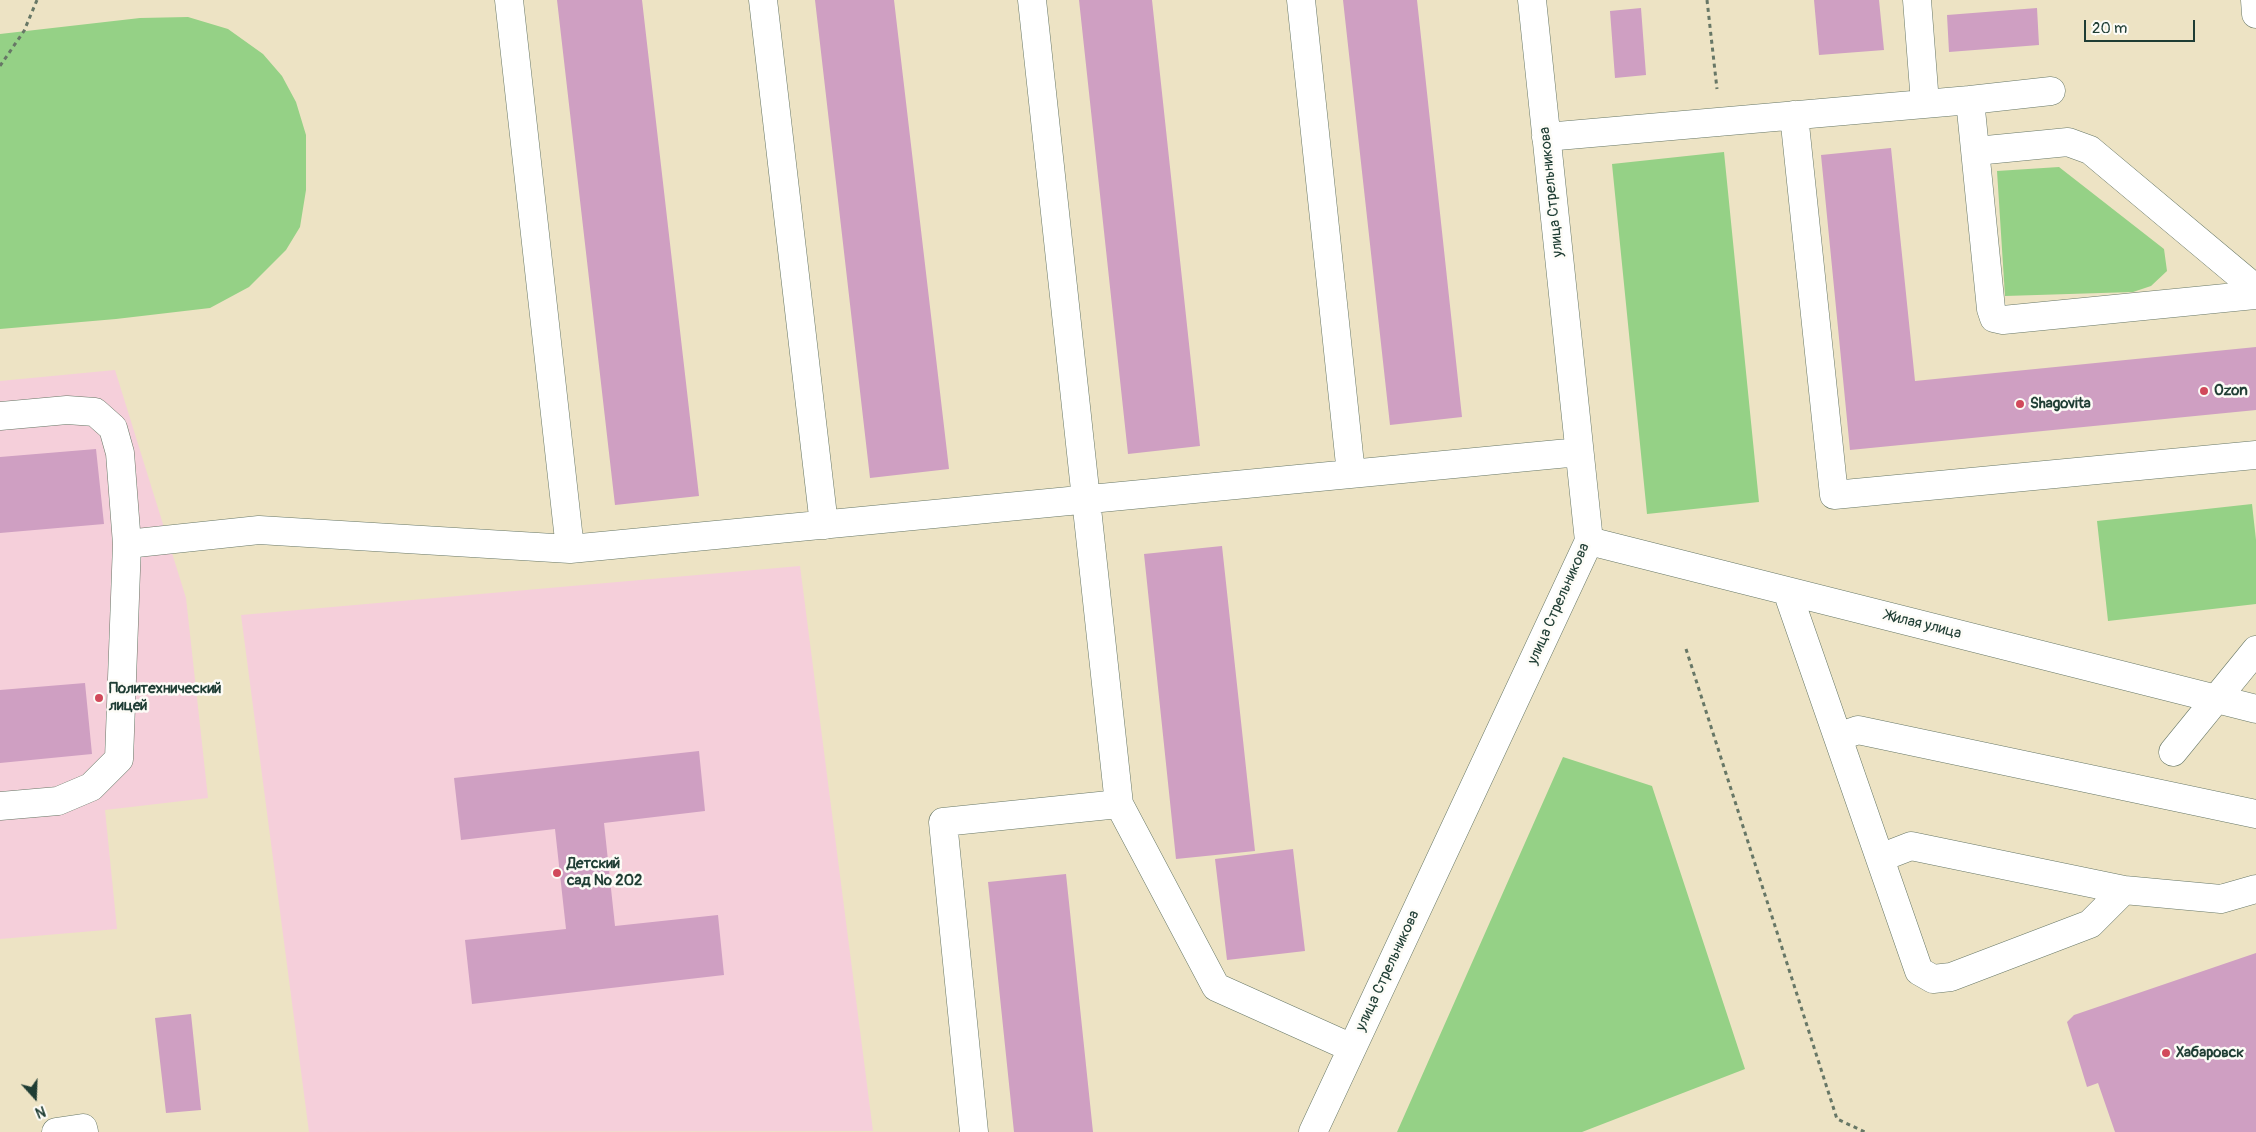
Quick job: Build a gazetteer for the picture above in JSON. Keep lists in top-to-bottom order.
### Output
{
  "streets": {
    "street": ["улица Стрельникова", "Жилая улица"]
  },
  "crossings": [
    ["улица Стрельникова", "Жилая улица"]
  ],
  "places": [
    "Ozon",
    "Shagovita",
    "Политехнический лицей",
    "Детский сад № 202",
    "Хабаровск"
  ],
  "scale_bar": "20 m",
  "north": "bottom"
}
